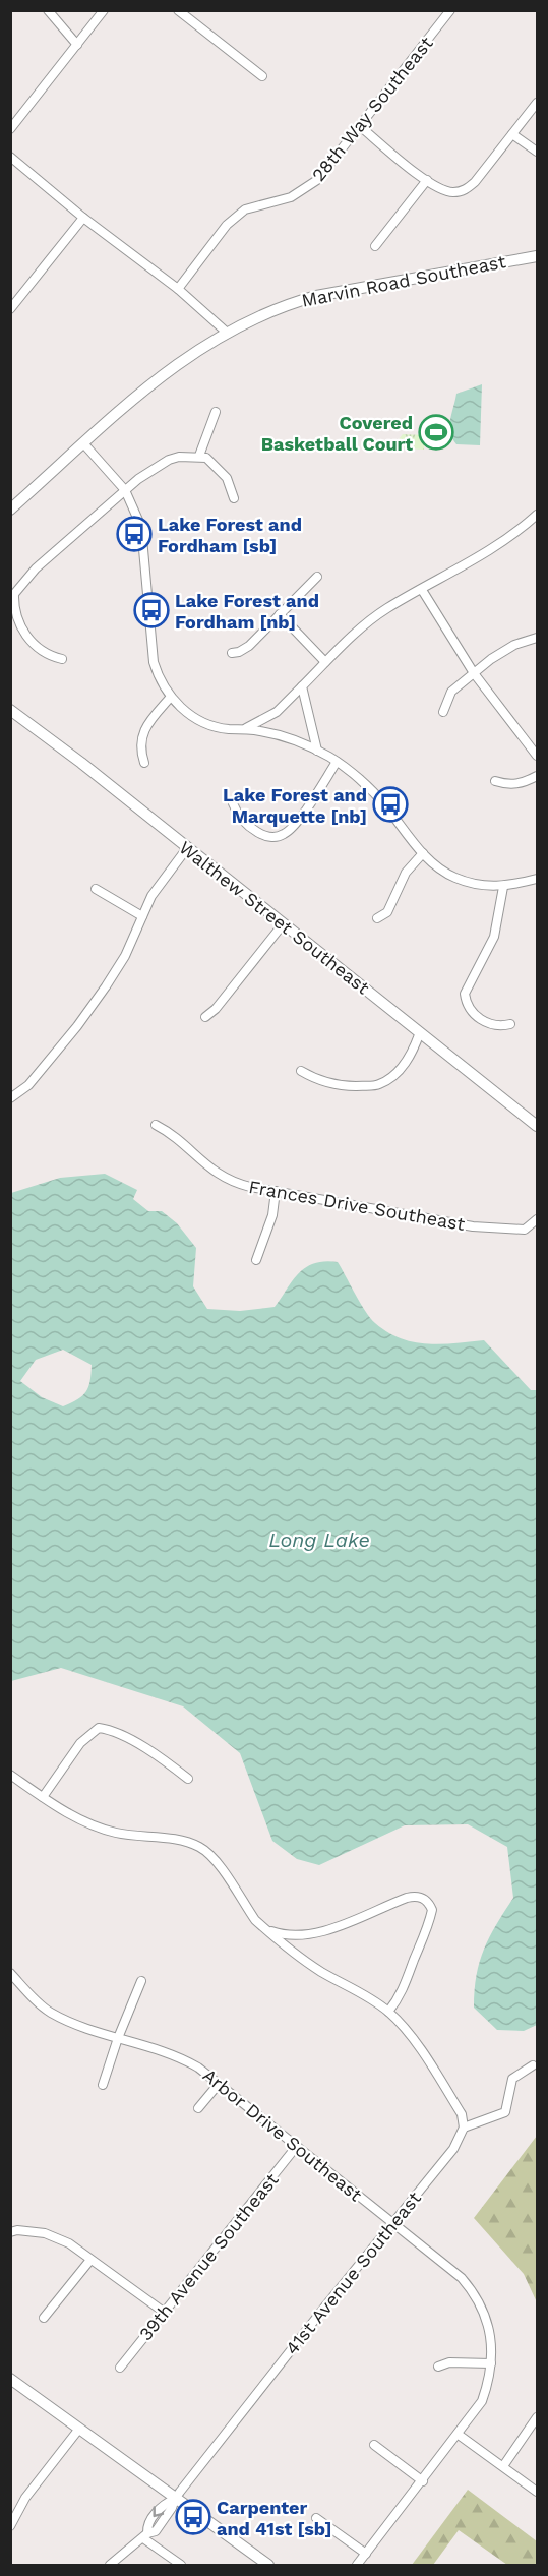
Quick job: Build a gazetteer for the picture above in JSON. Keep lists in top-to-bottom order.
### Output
{
  "streets": {
    "street": [
      "28th Way Southeast",
      "Marvin Road Southeast",
      "Walthew Street Southeast",
      "Frances Drive Southeast",
      "Arbor Drive Southeast",
      "39th Avenue Southeast",
      "41st Avenue Southeast"
    ]
  },
  "crossings": [
    ["Arbor Drive Southeast", "39th Avenue Southeast"],
    ["Arbor Drive Southeast", "41st Avenue Southeast"]
  ],
  "water": ["Long Lake"],
  "places": {
    "sports": ["Covered Basketball Court"],
    "bus stop": [
      "Lake Forest and Fordham [sb]",
      "Lake Forest and Fordham [nb]",
      "Lake Forest and Marquette [nb]",
      "Carpenter and 41st [sb]"
    ]
  }
}
